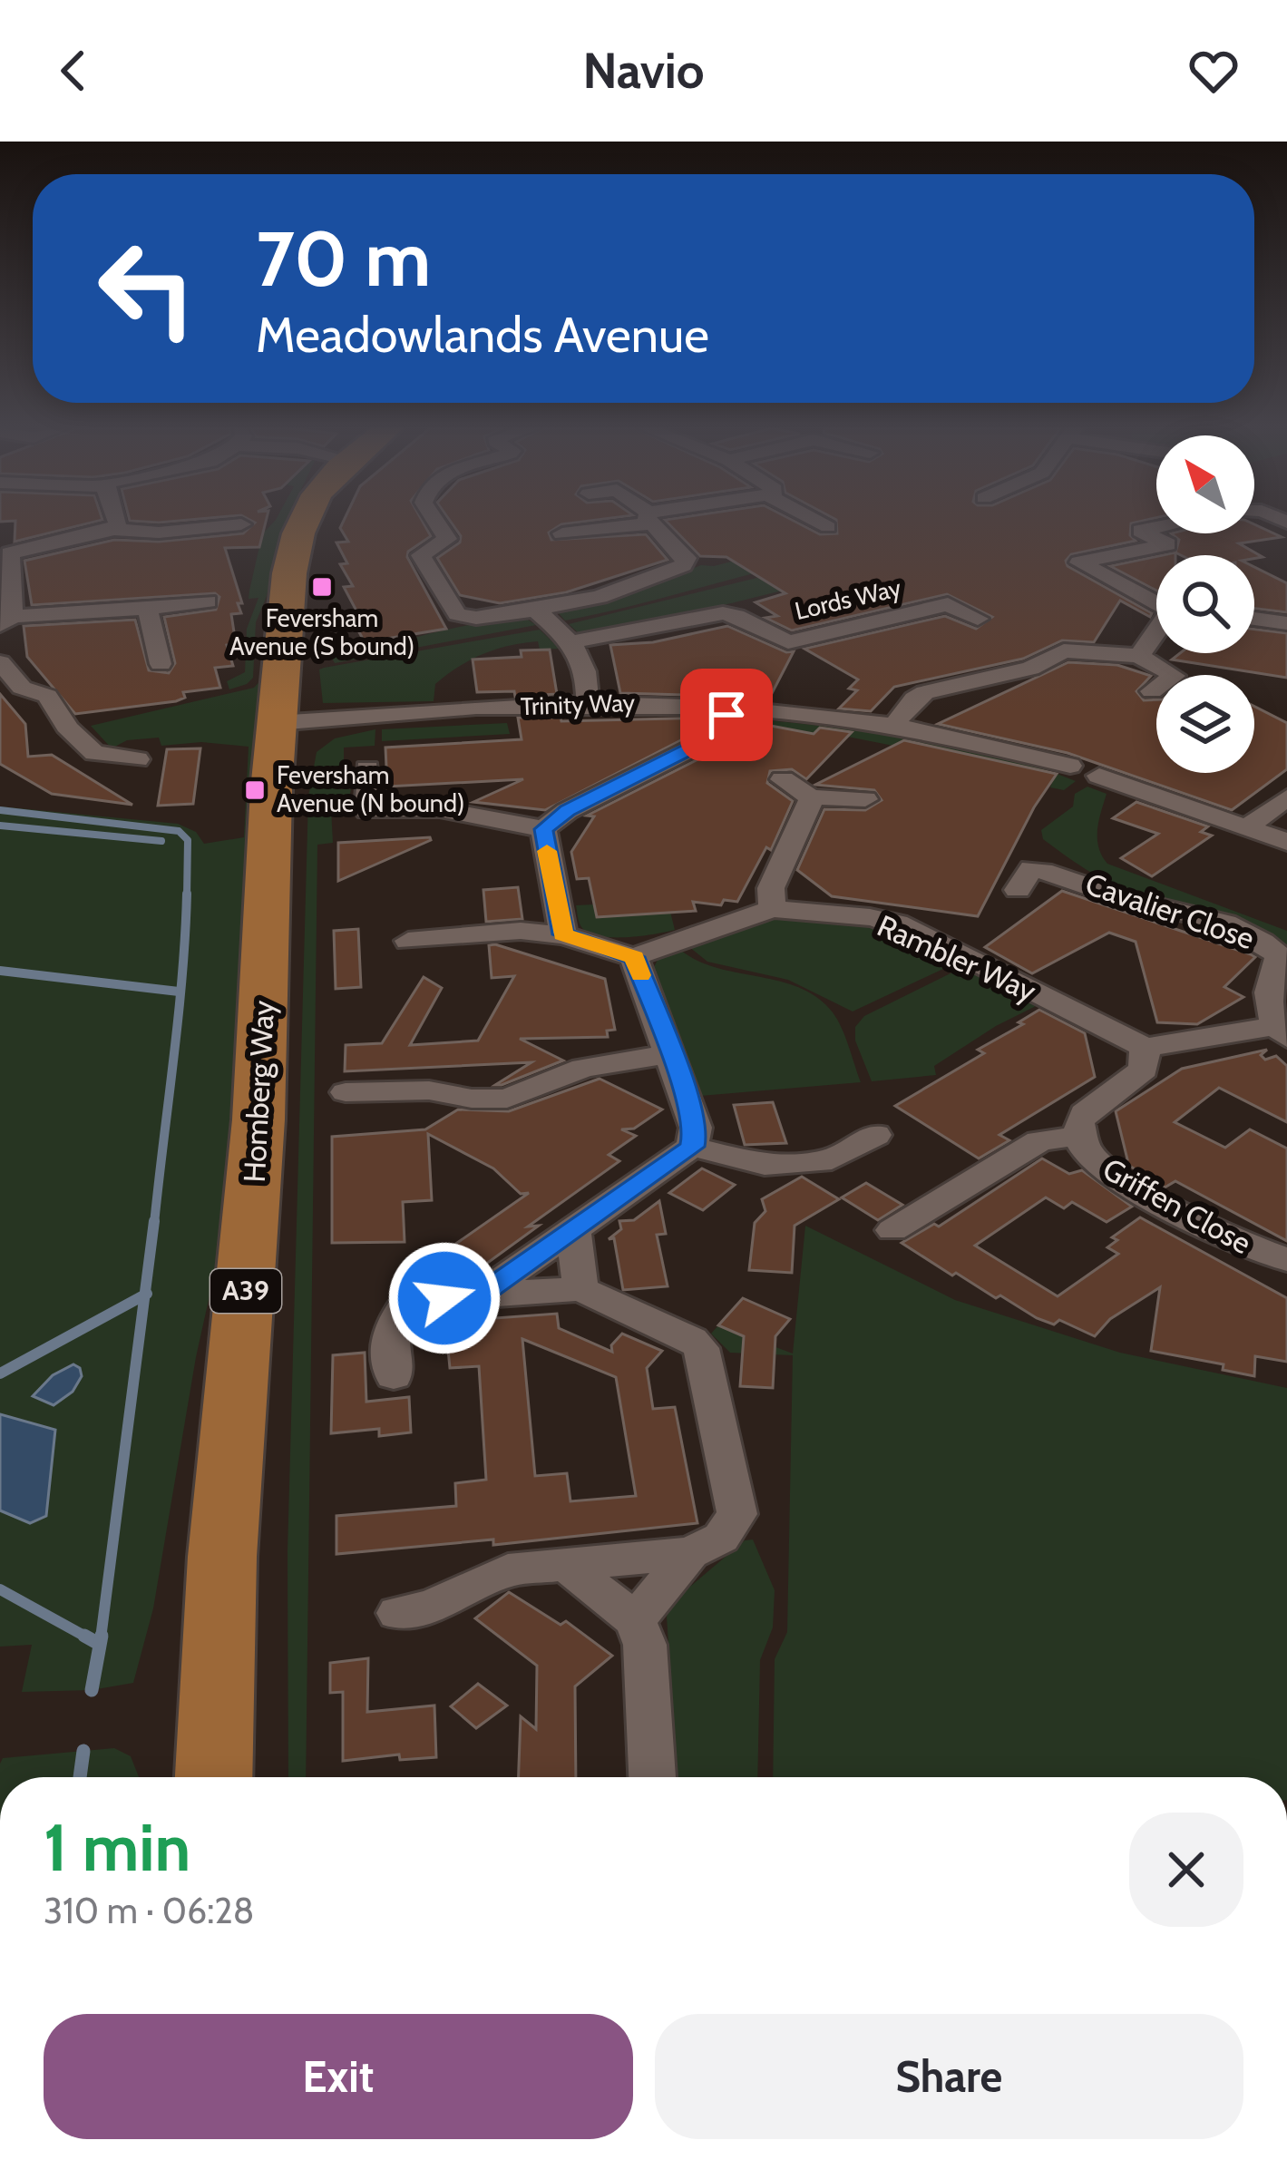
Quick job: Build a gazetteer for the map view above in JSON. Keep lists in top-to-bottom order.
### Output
{
  "streets": {
    "main road": ["Homberg Way", "A39"],
    "street": [
      "Lords Way",
      "Trinity Way",
      "Cavalier Close",
      "Rambler Way",
      "Griffen Close"
    ]
  },
  "crossings": [
    ["Trinity Way", "Homberg Way"],
    ["Rambler Way", "Griffen Close"]
  ],
  "places": {
    "transit": ["Feversham Avenue (S bound)", "Feversham Avenue (N bound)"]
  },
  "north": "top left",
  "page": {
    "header": "Navio",
    "turn": ["70 m", "Meadowlands Avenue"],
    "heading": ["1 min", "310 m · 06:28"],
    "buttons": ["Exit", "Share"]
  }
}
